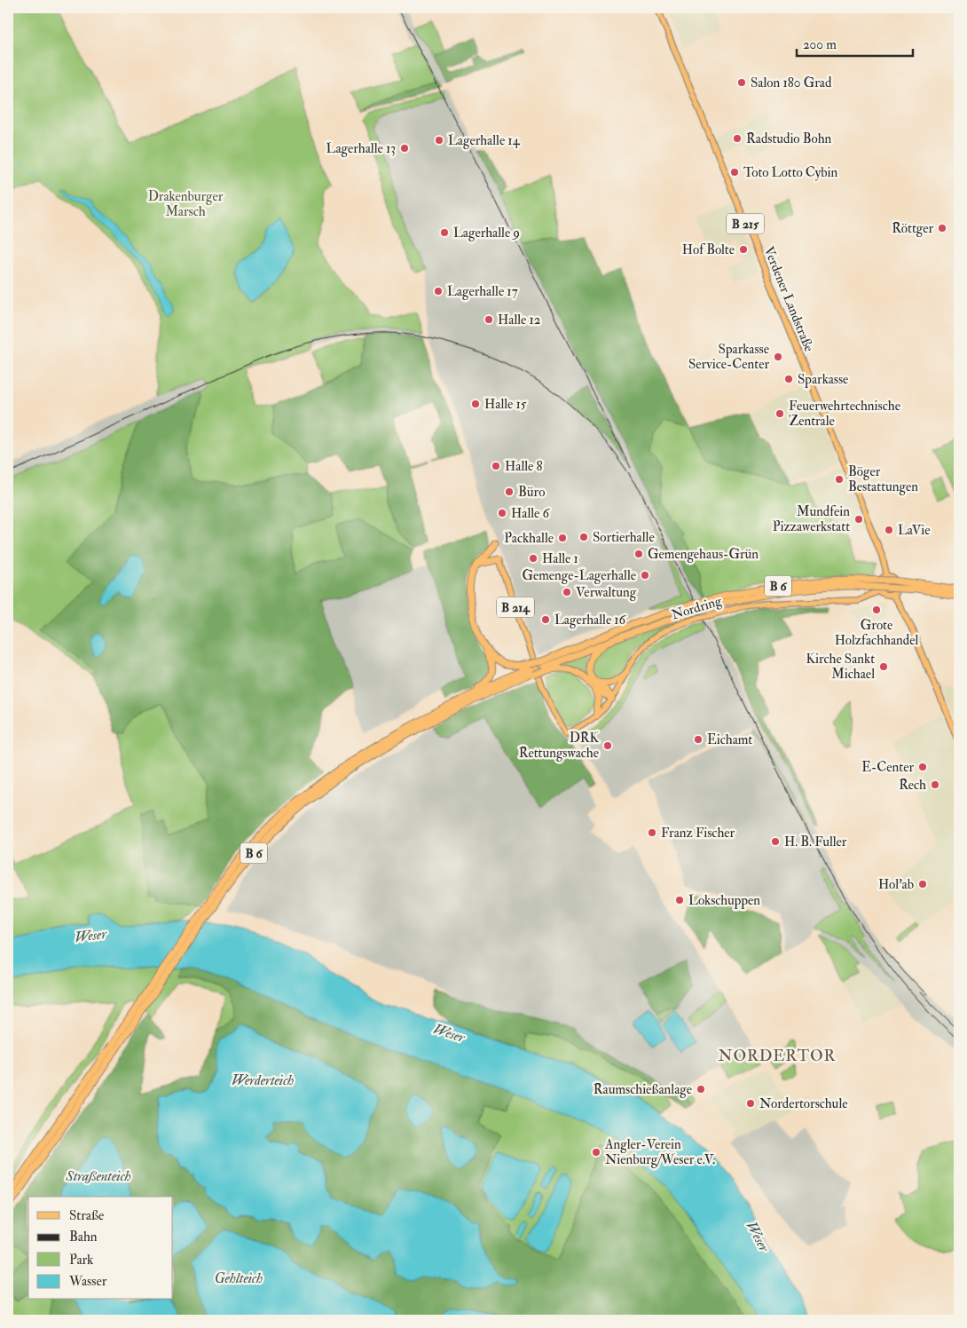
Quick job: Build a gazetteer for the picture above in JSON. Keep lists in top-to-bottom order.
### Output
{
  "streets": {
    "highway": ["B 6", "B 214"],
    "main road": ["B 215", "Verdener Landstraße", "Nordring"]
  },
  "crossings": [
    ["Verdener Landstraße", "Nordring"],
    ["B 6", "Nordring"],
    ["B 214", "Nordring"]
  ],
  "districts": ["NORDERTOR"],
  "water": [
    "Weser",
    "Werderteich",
    "Straßenteich",
    "Gehlteich"
  ],
  "parks": ["Drakenburger Marsch"],
  "places": [
    "Salon 180 Grad",
    "Radstudio Bohn",
    "Lagerhalle 14",
    "Lagerhalle 13",
    "Toto Lotto Cybin",
    "Röttger",
    "Lagerhalle 9",
    "Hof Bolte",
    "Lagerhalle 17",
    "Halle 12",
    "Sparkasse Service-Center",
    "Sparkasse",
    "Halle 15",
    "Feuerwehrtechnische Zentrale",
    "Halle 8",
    "Böger Bestattungen",
    "Büro",
    "Halle 6",
    "Mundfein Pizzawerkstatt",
    "LaVie",
    "Sortierhalle",
    "Packhalle",
    "Gemengehaus-Grün",
    "Halle 1",
    "Gemenge-Lagerhalle",
    "Verwaltung",
    "Grote Holzfachhandel",
    "Lagerhalle 16",
    "Kirche Sankt Michael",
    "Eichamt",
    "DRK Rettungswache",
    "E-Center",
    "Rech",
    "Franz Fischer",
    "H. B. Fuller",
    "Hol'ab",
    "Lokschuppen",
    "Raumschießanlage",
    "Nordertorschule",
    "Angler-Verein Nienburg/Weser e.V."
  ],
  "legend": [
    "Straße",
    "Bahn",
    "Park",
    "Wasser"
  ],
  "scale_bar": "200 m"
}
